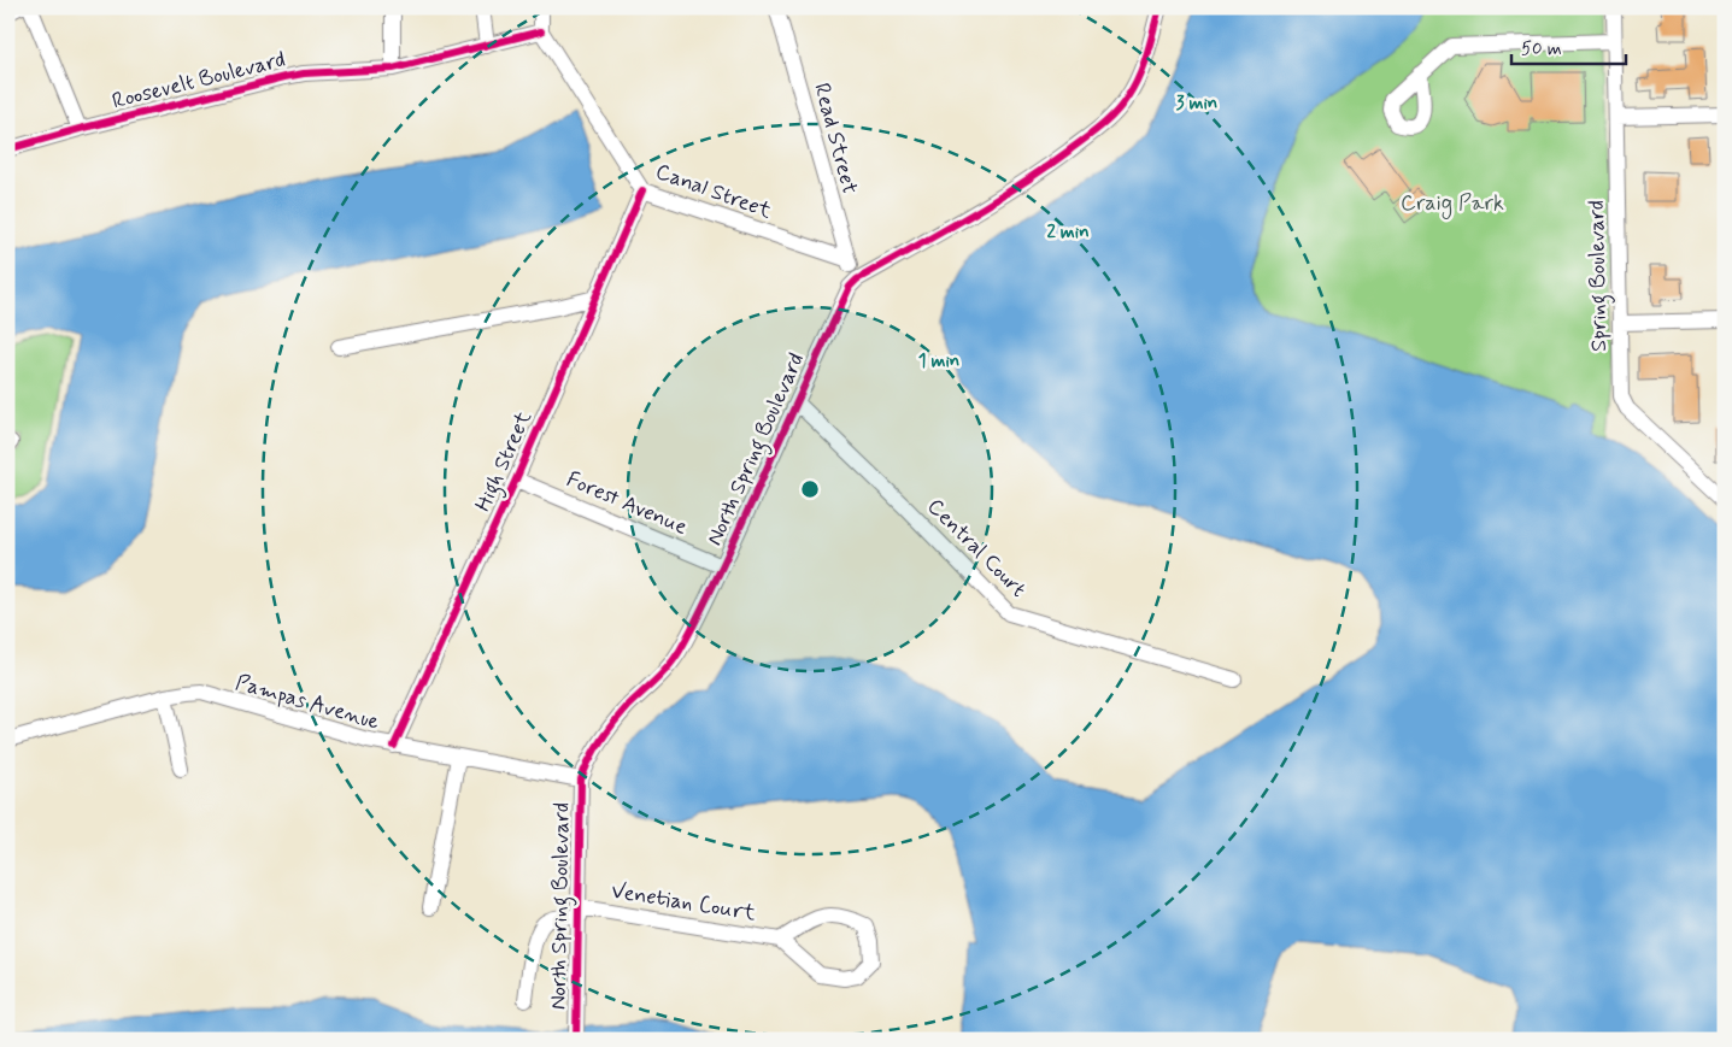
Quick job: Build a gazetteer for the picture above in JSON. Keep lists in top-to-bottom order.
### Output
{
  "streets": {
    "street": [
      "Roosevelt Boulevard",
      "Read Street",
      "Canal Street",
      "Spring Boulevard",
      "North Spring Boulevard",
      "High Street",
      "Forest Avenue",
      "Central Court",
      "Pampas Avenue",
      "Venetian Court"
    ]
  },
  "crossings": [
    ["Roosevelt Boulevard", "Canal Street"],
    ["Read Street", "Canal Street"],
    ["Read Street", "North Spring Boulevard"],
    ["Canal Street", "High Street"],
    ["North Spring Boulevard", "Forest Avenue"],
    ["North Spring Boulevard", "Central Court"],
    ["North Spring Boulevard", "Pampas Avenue"],
    ["North Spring Boulevard", "Venetian Court"],
    ["High Street", "Forest Avenue"],
    ["High Street", "Pampas Avenue"]
  ],
  "parks": ["Craig Park"],
  "scale_bar": "50 m",
  "rings": ["3 min", "2 min", "1 min"]
}
